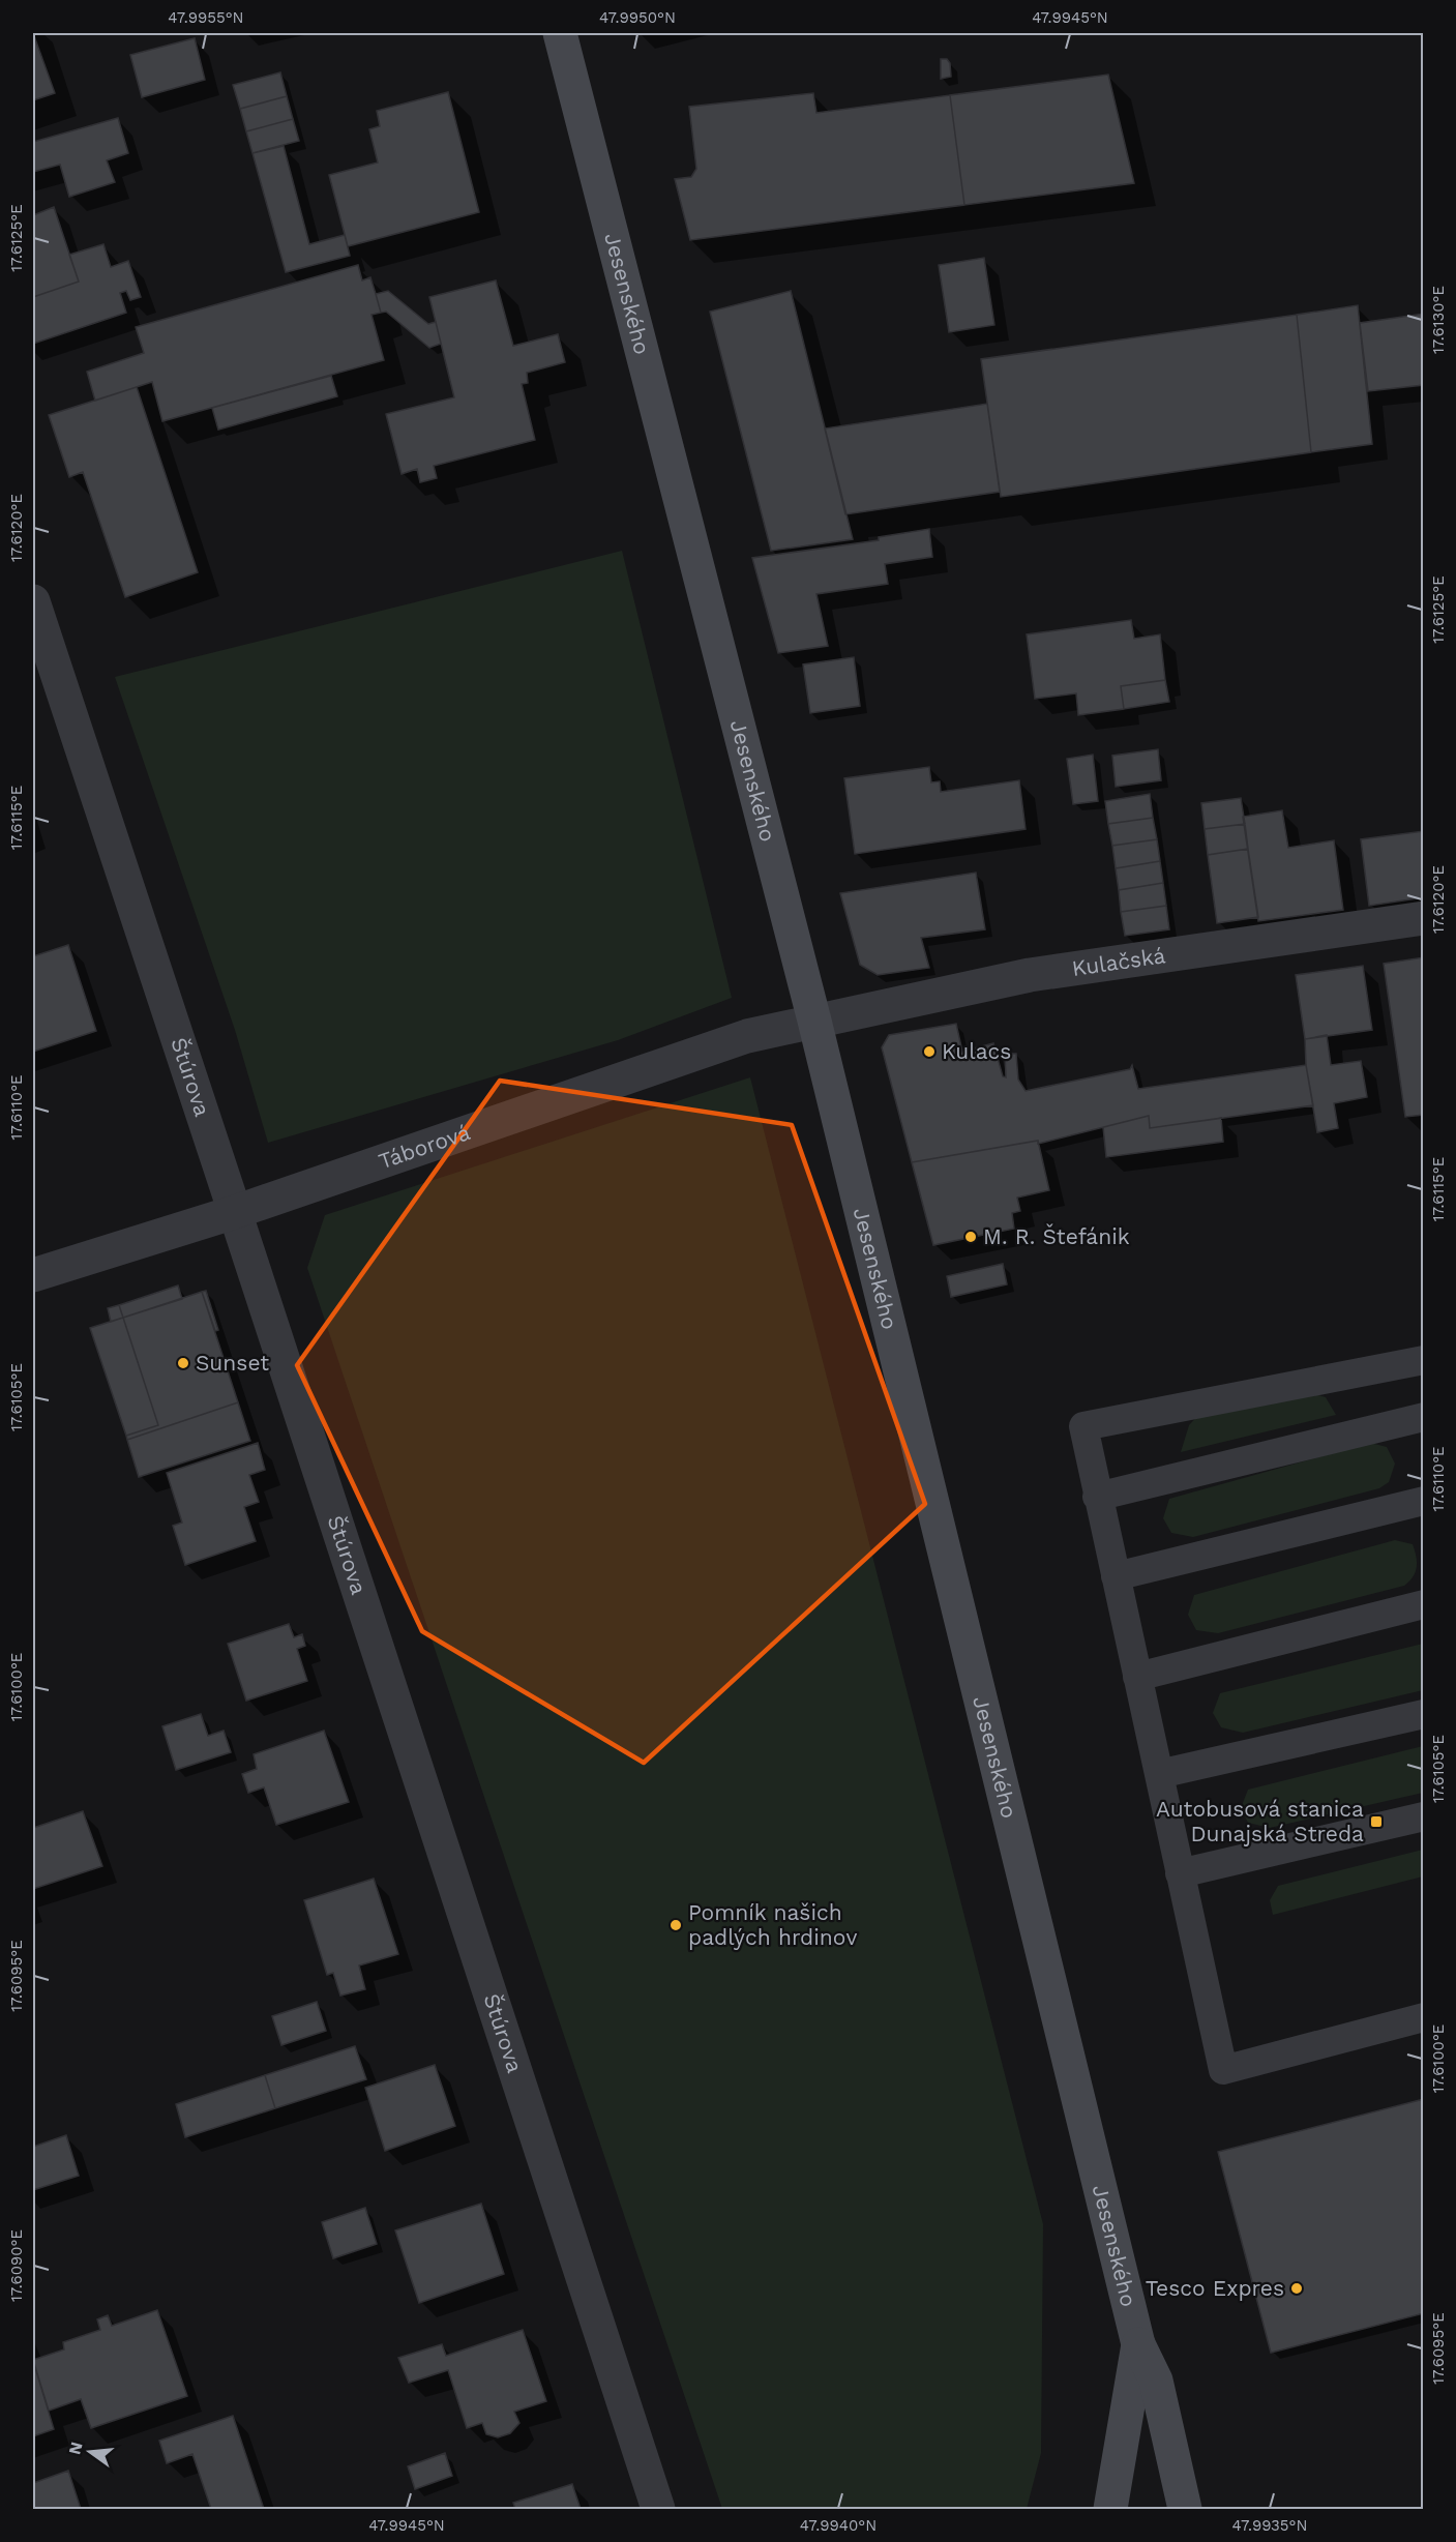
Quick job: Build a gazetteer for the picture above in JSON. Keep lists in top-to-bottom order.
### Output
{
  "streets": {
    "street": [
      "Jesenského",
      "Kulačská",
      "Štúrova",
      "Táborová"
    ]
  },
  "crossings": [
    ["Jesenského", "Kulačská"],
    ["Jesenského", "Táborová"],
    ["Kulačská", "Táborová"],
    ["Štúrova", "Táborová"]
  ],
  "places": {
    "other": [
      "Kulacs",
      "M. R. Štefánik",
      "Sunset",
      "Pomník našich padlých hrdinov",
      "Tesco Expres"
    ],
    "transit": ["Autobusová stanica Dunajská Streda"]
  },
  "north": "left",
  "coordinates": [
    "47.9955°N",
    "47.9950°N",
    "47.9945°N",
    "17.6125°E",
    "17.6130°E",
    "17.6120°E",
    "17.6115°E",
    "17.6110°E",
    "17.6105°E",
    "17.6100°E",
    "17.6095°E",
    "17.6090°E",
    "47.9940°N",
    "47.9935°N"
  ]
}
